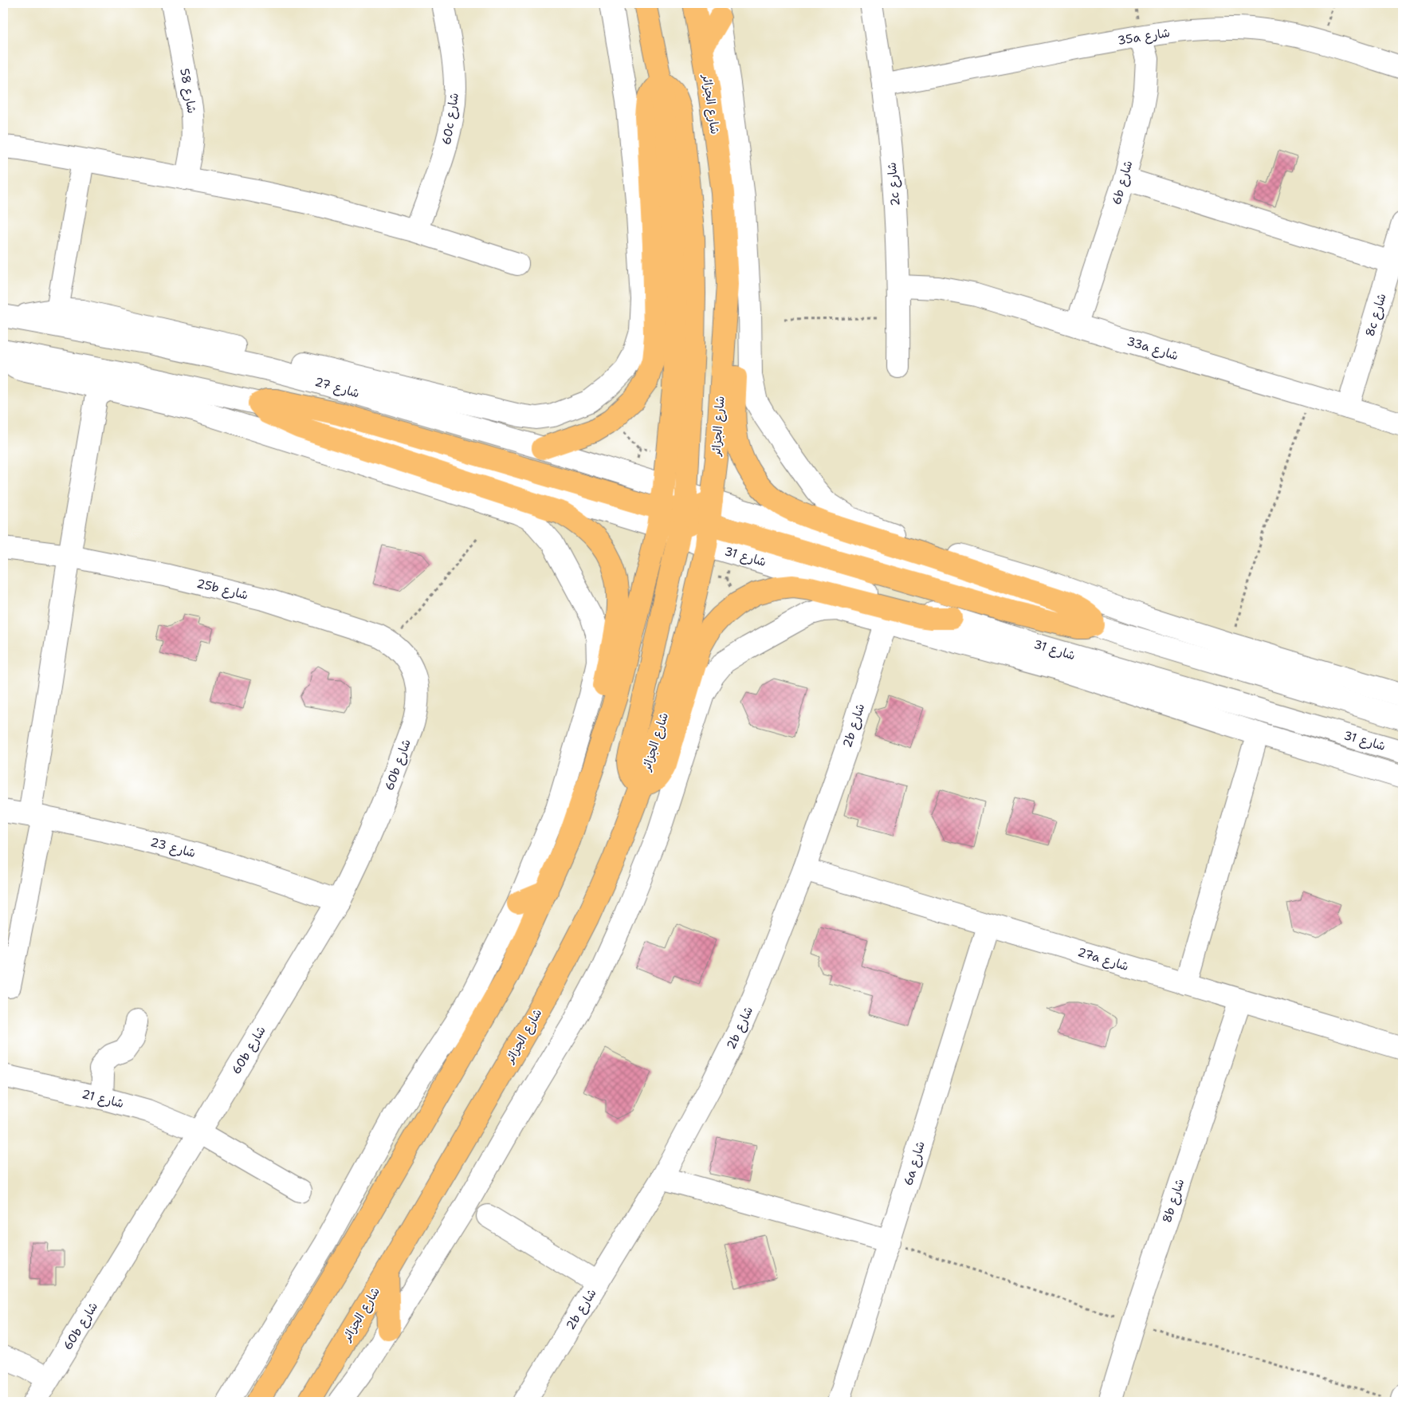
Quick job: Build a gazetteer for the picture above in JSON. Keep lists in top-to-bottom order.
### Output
{
  "streets": {
    "main road": ["شارع الجزائر"],
    "street": [
      "35a شارع",
      "شارع 58",
      "60c شارع",
      "6b شارع",
      "2c شارع",
      "8c شارع",
      "33a شارع",
      "شارع 27",
      "شارع 31",
      "25b شارع",
      "2b شارع",
      "60b شارع",
      "شارع 23",
      "27a شارع",
      "شارع 21",
      "6a شارع",
      "8b شارع"
    ]
  },
  "crossings": [
    ["35a شارع", "6b شارع"],
    ["35a شارع", "2c شارع"],
    ["شارع الجزائر", "شارع 31"],
    ["6b شارع", "33a شارع"],
    ["2c شارع", "33a شارع"],
    ["8c شارع", "33a شارع"],
    ["25b شارع", "60b شارع"],
    ["2b شارع", "27a شارع"],
    ["60b شارع", "شارع 23"],
    ["60b شارع", "شارع 21"],
    ["27a شارع", "6a شارع"],
    ["27a شارع", "8b شارع"]
  ]
}
